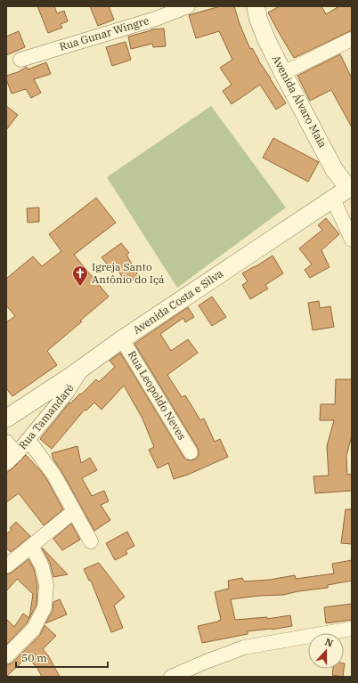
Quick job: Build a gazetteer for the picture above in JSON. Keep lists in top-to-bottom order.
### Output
{
  "streets": {
    "street": [
      "Rua Gunar Wingre",
      "Avenida Álvaro Maia",
      "Avenida Costa e Silva",
      "Rua Leopoldo Neves",
      "Rua Tamandaré"
    ]
  },
  "crossings": [
    ["Avenida Álvaro Maia", "Avenida Costa e Silva"],
    ["Avenida Costa e Silva", "Rua Leopoldo Neves"],
    ["Avenida Costa e Silva", "Rua Tamandaré"]
  ],
  "places": {
    "church": ["Igreja Santo Antônio do Içá"]
  },
  "scale_bar": "50 m",
  "north": "top"
}
